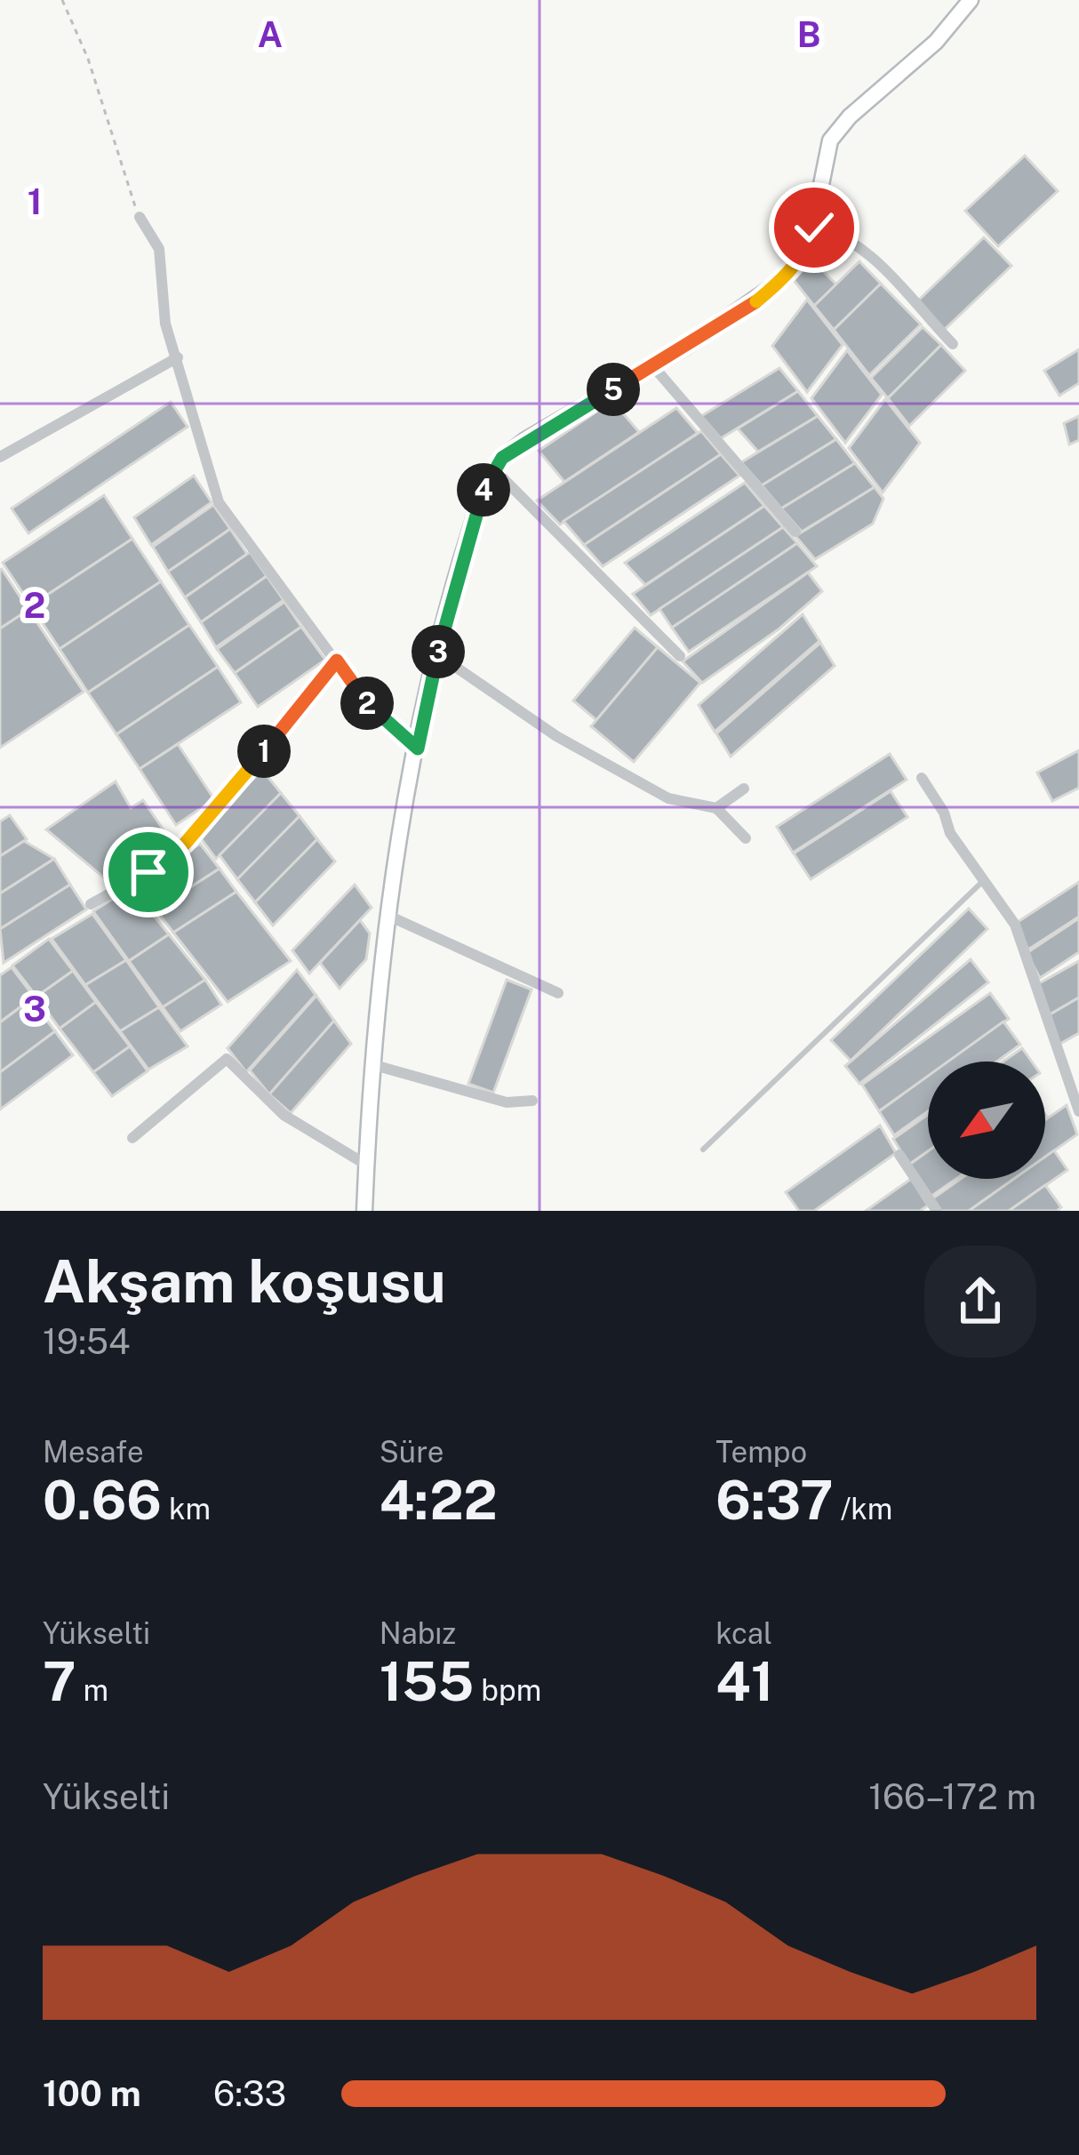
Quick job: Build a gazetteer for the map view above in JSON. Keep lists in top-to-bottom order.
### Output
{
  "north": "bottom left",
  "page": {
    "pins": [
      "5",
      "4",
      "3",
      "2",
      "1"
    ],
    "heading": ["Akşam koşusu", "19:54"],
    "stats": [
      ["Mesafe", "0.66 km"],
      ["Süre", "4:22"],
      ["Tempo", "6:37 /km"],
      ["Yükselti", "7 m"],
      ["Nabız", "155 bpm"],
      ["kcal", "41"]
    ],
    "chart": ["Yükselti", "166–172 m"],
    "list": [
      {
        "name": "100 m",
        "note": "6:33"
      }
    ]
  },
  "grid": {
    "columns": ["A", "B"],
    "rows": ["1", "2", "3"]
  }
}
